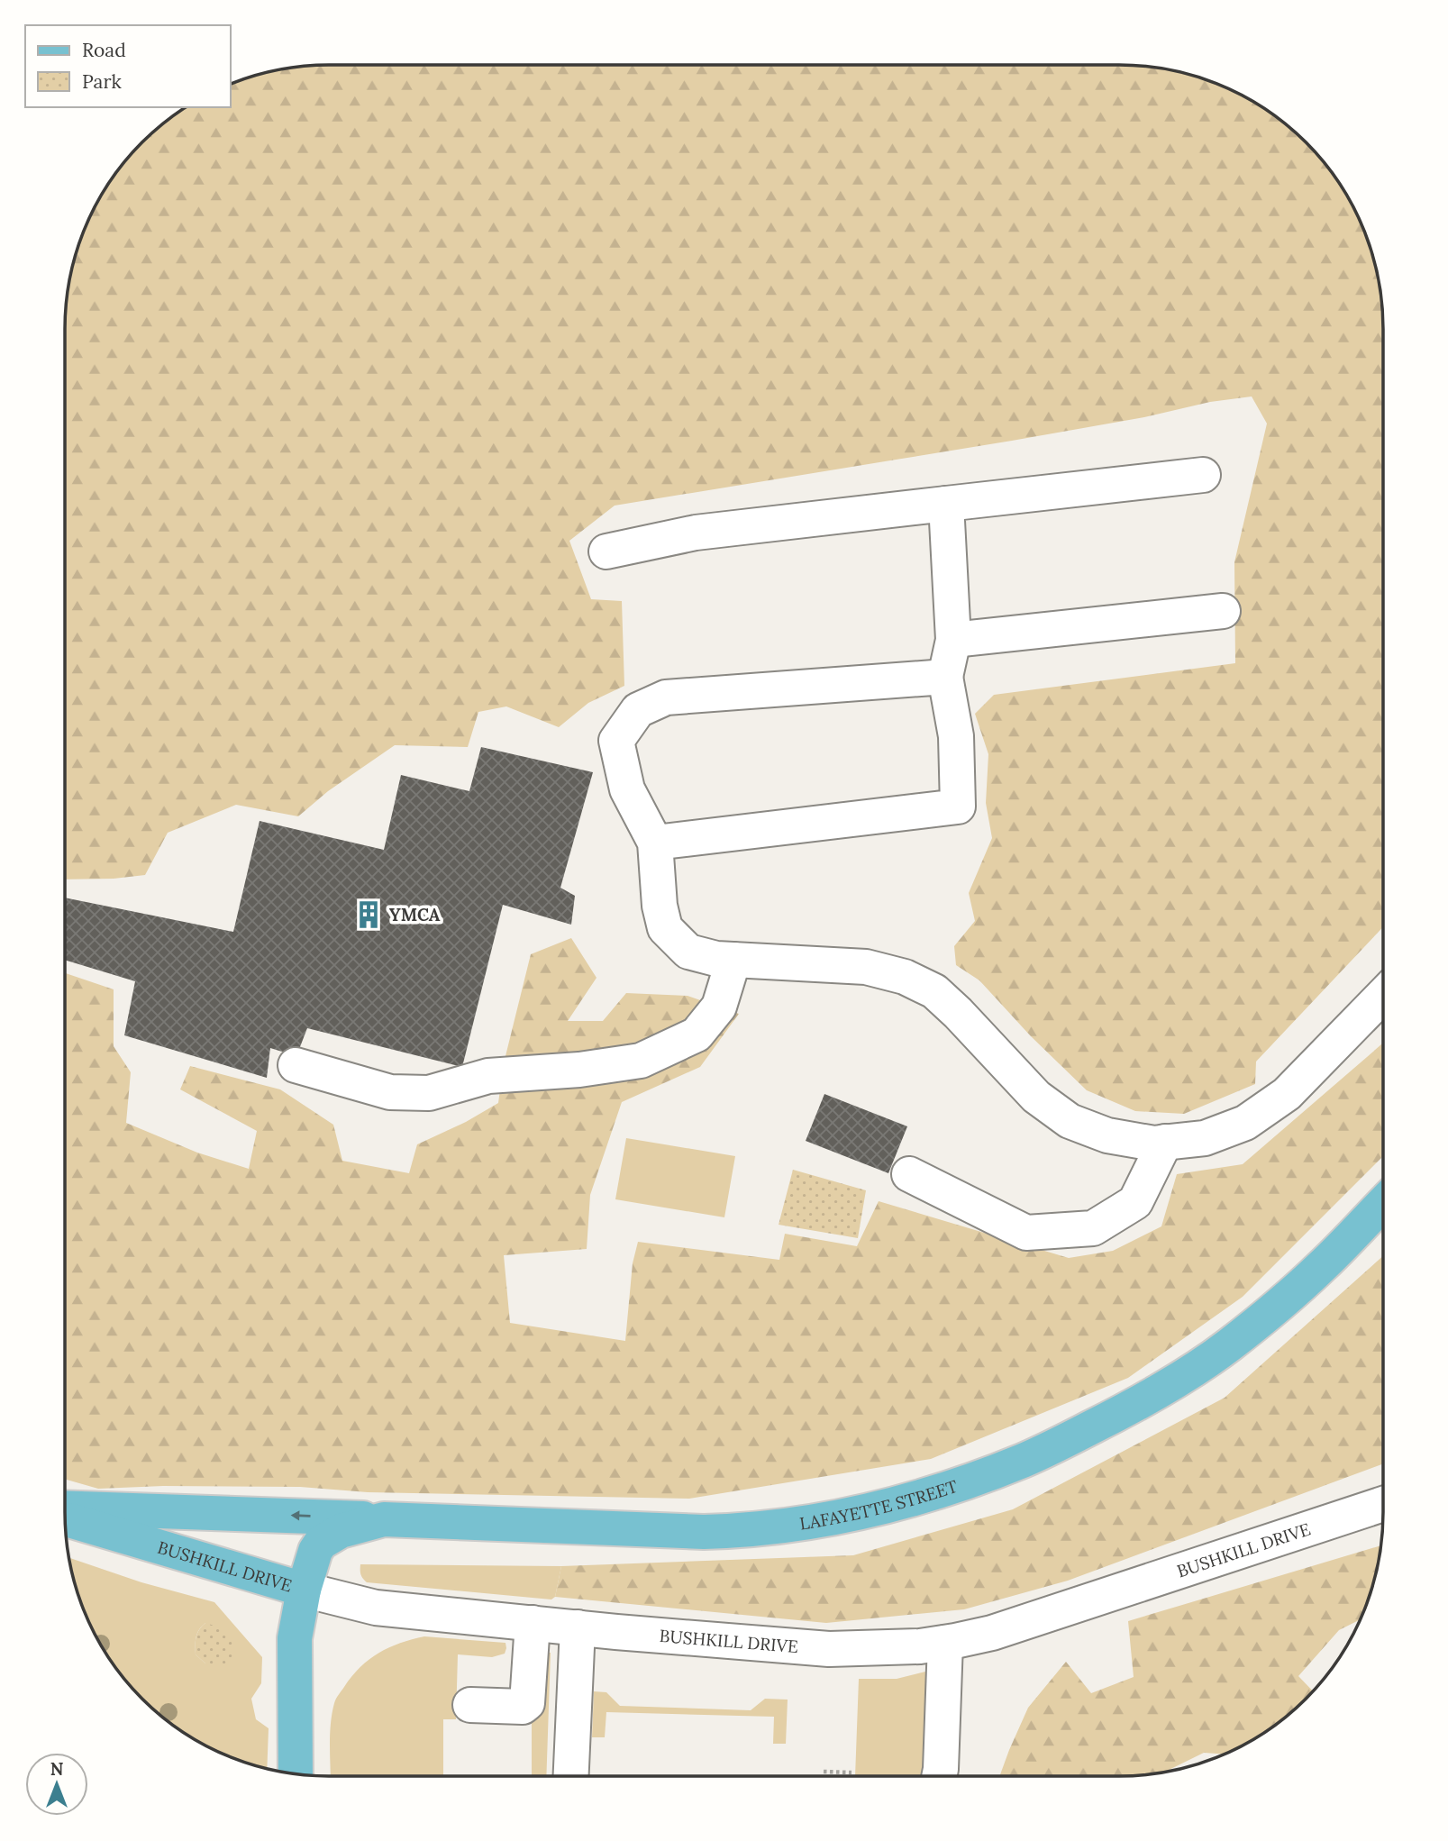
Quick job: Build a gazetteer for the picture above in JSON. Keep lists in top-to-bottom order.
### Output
{
  "streets": {
    "main road": ["LAFAYETTE STREET", "BUSHKILL DRIVE"]
  },
  "crossings": [
    ["LAFAYETTE STREET", "BUSHKILL DRIVE"]
  ],
  "places": {
    "building": ["YMCA"]
  },
  "legend": ["Road", "Park"],
  "north": "top"
}
